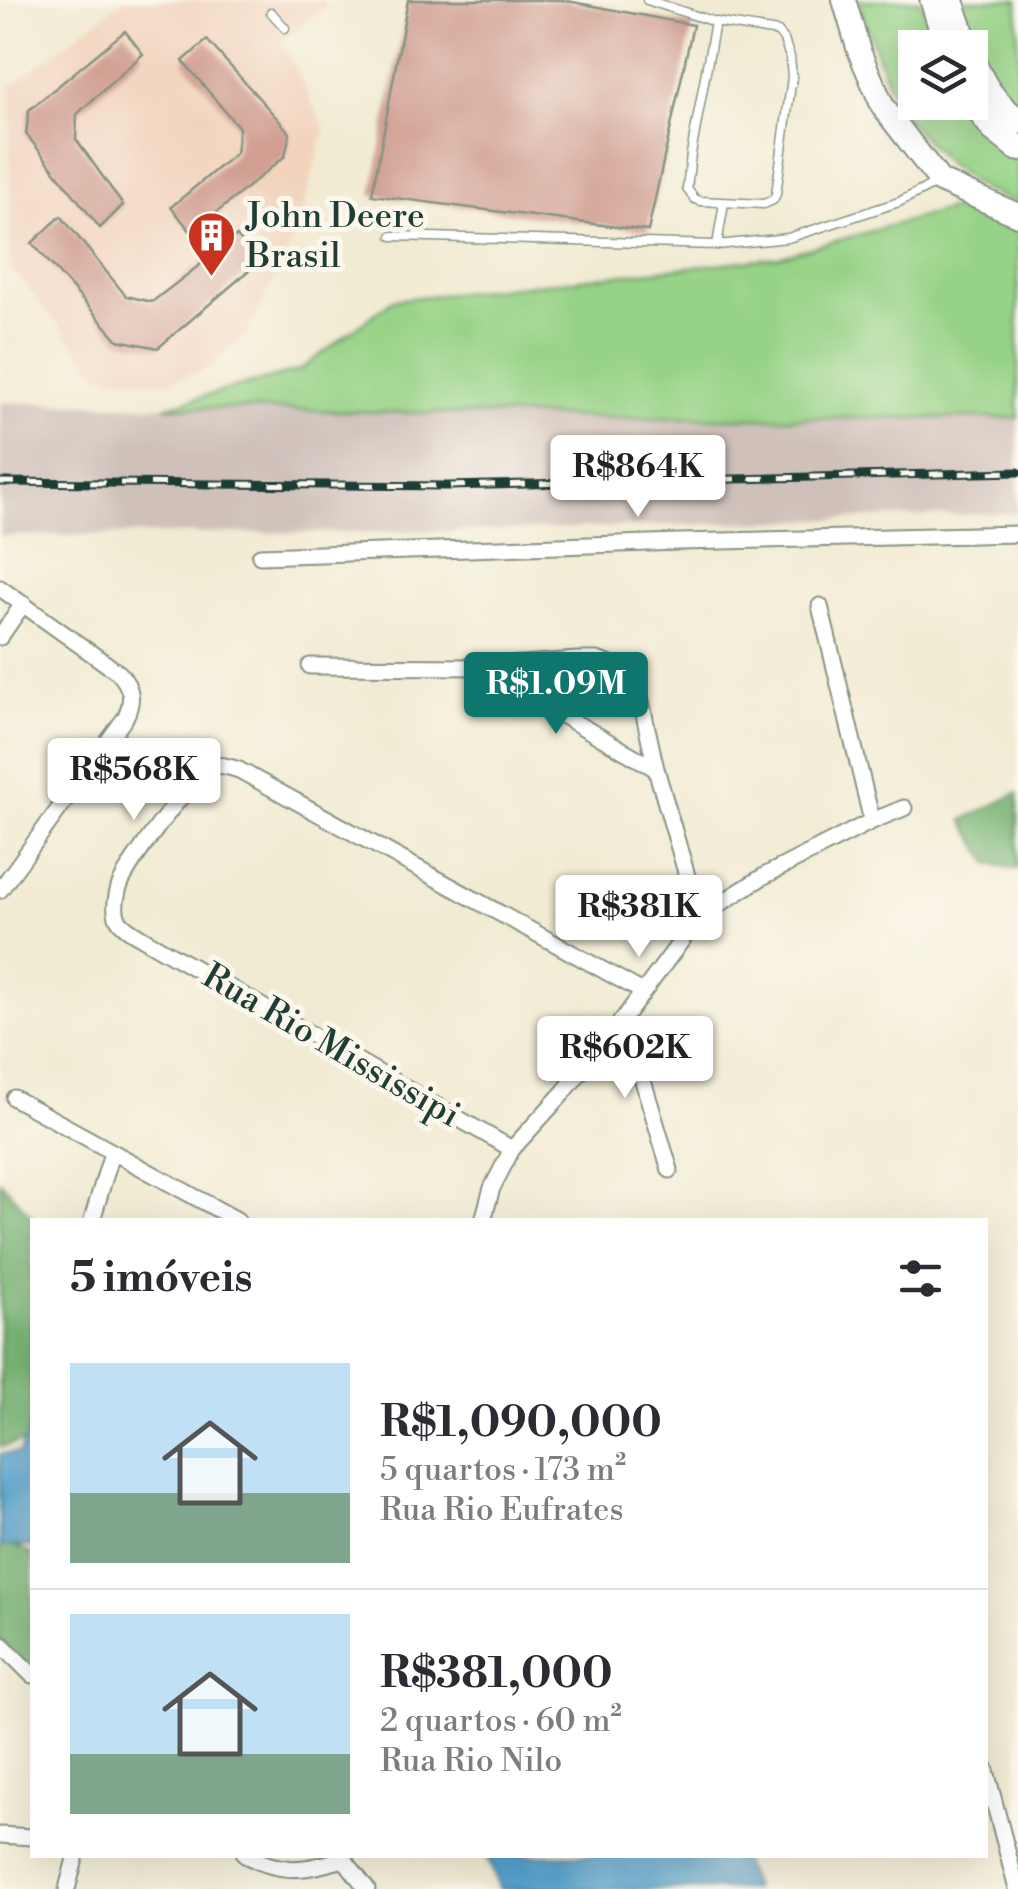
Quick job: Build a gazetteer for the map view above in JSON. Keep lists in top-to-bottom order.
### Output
{
  "streets": {
    "street": ["Rua Rio Mississipi"]
  },
  "places": {
    "building": ["John Deere Brasil"]
  },
  "page": {
    "price": [
      "R$864K",
      "R$1.09M",
      "R$568K",
      "R$381K",
      "R$602K"
    ],
    "heading": "5 imóveis",
    "list": [
      {
        "name": "R$1,090,000",
        "note": "5 quartos · 173 m² · Rua Rio Eufrates"
      },
      {
        "name": "R$381,000",
        "note": "2 quartos · 60 m² · Rua Rio Nilo"
      }
    ]
  }
}
